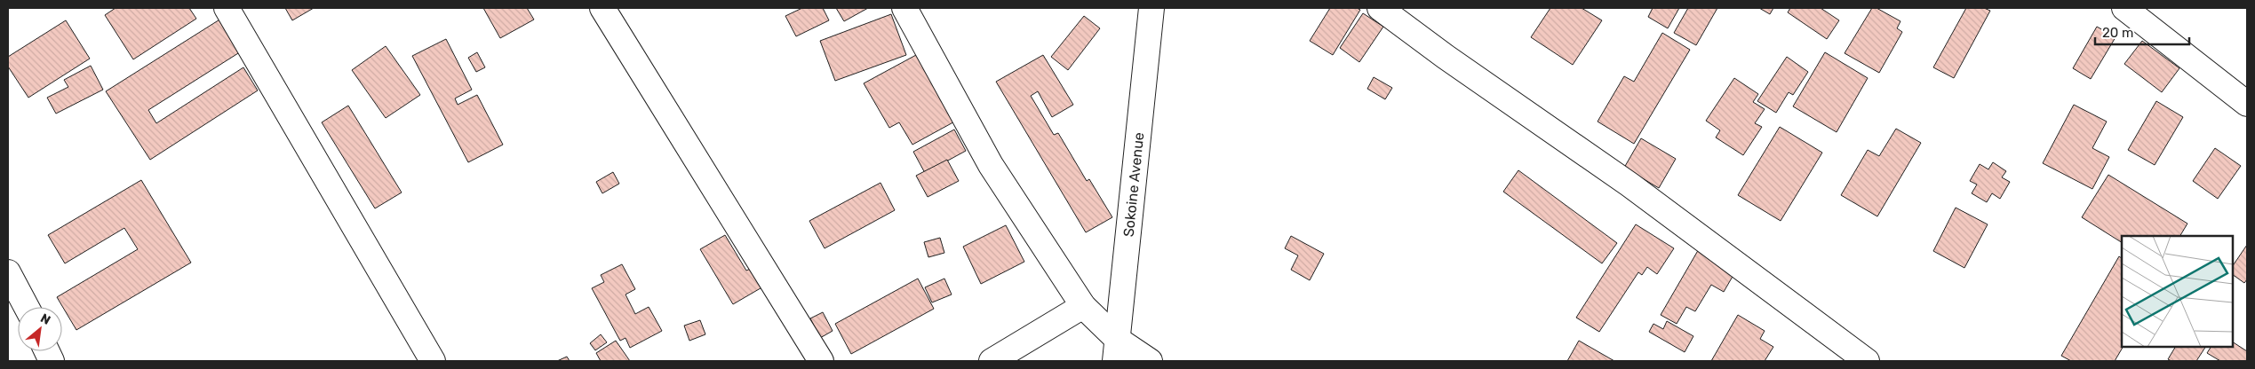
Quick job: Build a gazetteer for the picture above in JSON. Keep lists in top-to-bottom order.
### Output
{
  "streets": {
    "street": ["Sokoine Avenue"]
  },
  "scale_bar": "20 m",
  "north": "top right"
}
